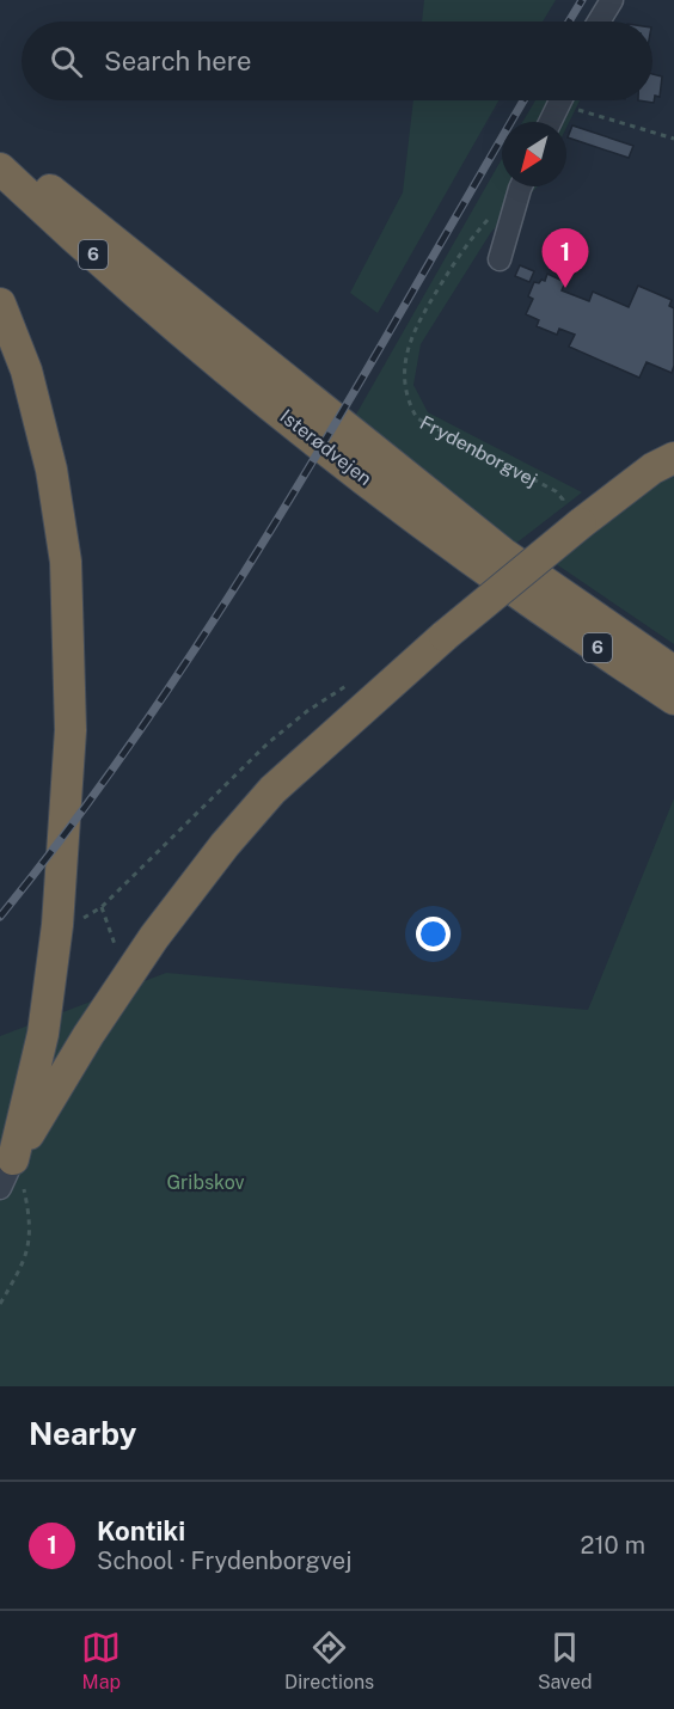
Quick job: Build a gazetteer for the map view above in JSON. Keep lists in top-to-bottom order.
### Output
{
  "streets": {
    "highway": ["6", "Isterødvejen"],
    "path": ["Frydenborgvej"]
  },
  "parks": ["Gribskov"],
  "north": "bottom left",
  "page": {
    "search": "Search here",
    "pins": "1",
    "heading": "Nearby",
    "list": [
      {
        "mark": "1",
        "name": "Kontiki",
        "note": "School · Frydenborgvej",
        "value": "210 m"
      }
    ],
    "nav": ["Map", "Directions", "Saved"]
  }
}
